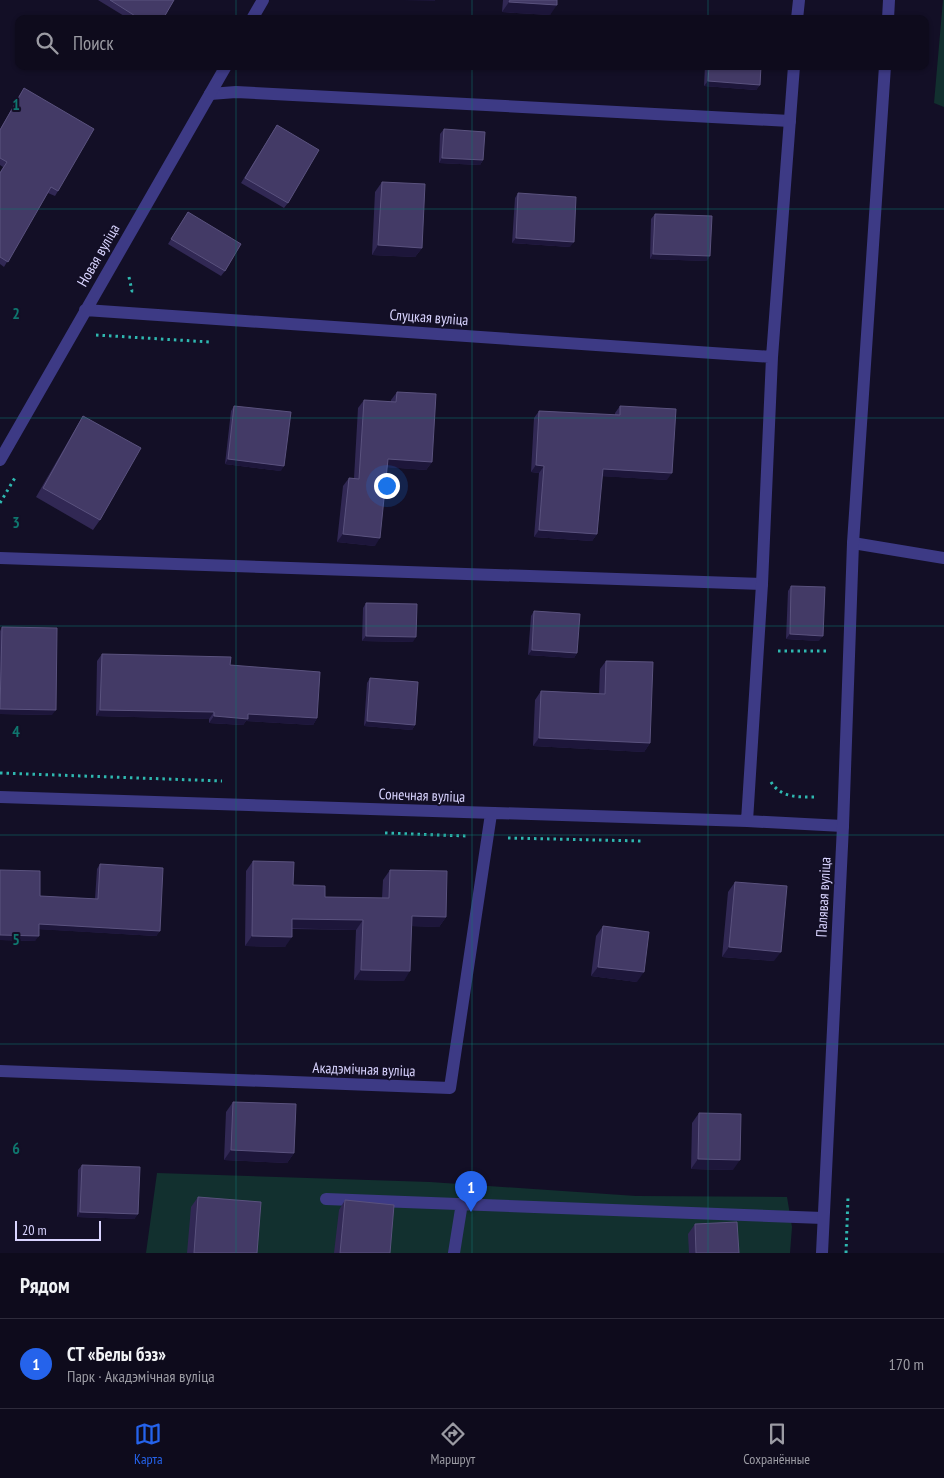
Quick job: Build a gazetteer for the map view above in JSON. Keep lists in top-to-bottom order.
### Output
{
  "streets": {
    "street": [
      "Новая вуліца",
      "Слуцкая вуліца",
      "Сонечная вуліца",
      "Палявая вуліца",
      "Акадэмічная вуліца"
    ]
  },
  "crossings": [
    ["Новая вуліца", "Слуцкая вуліца"],
    ["Сонечная вуліца", "Палявая вуліца"],
    ["Сонечная вуліца", "Акадэмічная вуліца"]
  ],
  "scale_bar": "20 m",
  "page": {
    "search": "Поиск",
    "pins": "1",
    "scale": "20 m",
    "heading": "Рядом",
    "list": [
      {
        "mark": "1",
        "name": "СТ «Белы бэз»",
        "note": "Парк · Акадэмічная вуліца",
        "value": "170 m"
      }
    ],
    "nav": ["Карта", "Маршрут", "Сохранённые"]
  },
  "grid": {
    "rows": [
      "1",
      "2",
      "3",
      "4",
      "5",
      "6"
    ]
  }
}
